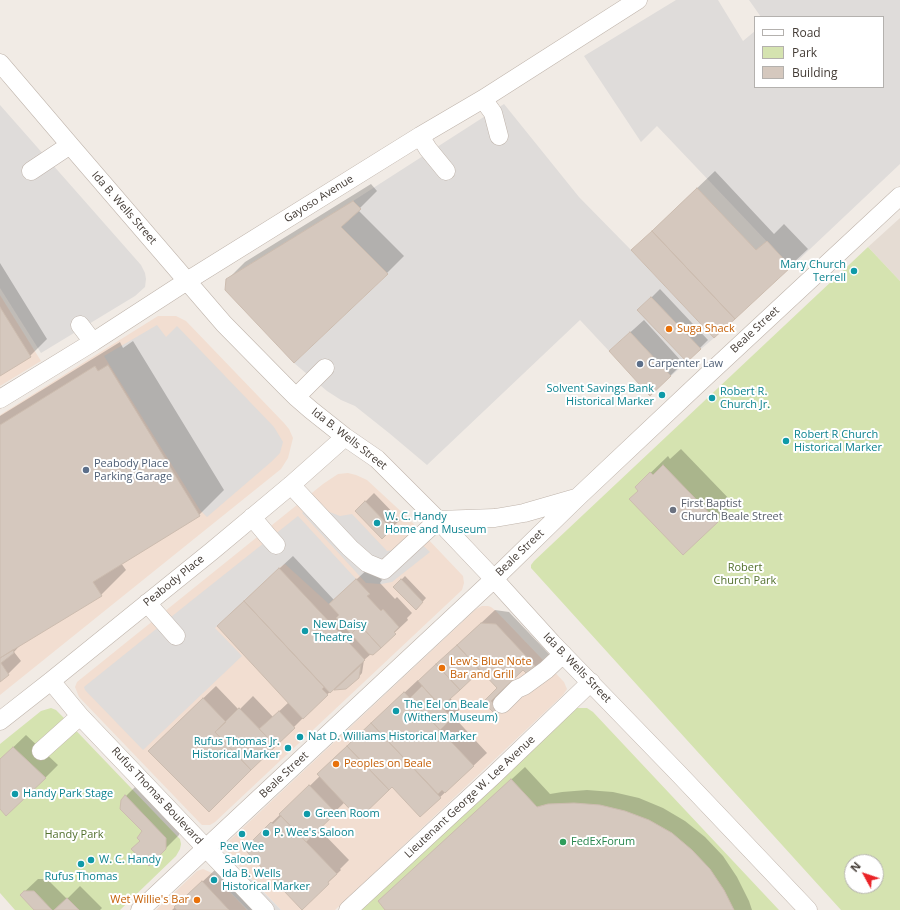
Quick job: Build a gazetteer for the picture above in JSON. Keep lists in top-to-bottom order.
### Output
{
  "streets": {
    "street": [
      "Gayoso Avenue",
      "Ida B. Wells Street",
      "Beale Street",
      "Peabody Place",
      "Rufus Thomas Boulevard",
      "Lieutenant George W. Lee Avenue"
    ]
  },
  "crossings": [
    ["Gayoso Avenue", "Ida B. Wells Street"],
    ["Ida B. Wells Street", "Beale Street"],
    ["Ida B. Wells Street", "Peabody Place"],
    ["Ida B. Wells Street", "Lieutenant George W. Lee Avenue"],
    ["Beale Street", "Rufus Thomas Boulevard"],
    ["Peabody Place", "Rufus Thomas Boulevard"]
  ],
  "parks": ["Robert Church Park", "Handy Park"],
  "places": [
    "Mary Church Terrell",
    "Suga Shack",
    "Carpenter Law",
    "Solvent Savings Bank Historical Marker",
    "Robert R. Church Jr.",
    "Robert R Church Historical Marker",
    "Peabody Place Parking Garage",
    "First Baptist Church Beale Street",
    "W. C. Handy Home and Museum",
    "New Daisy Theatre",
    "Lew's Blue Note Bar and Grill",
    "The Eel on Beale (Withers Museum)",
    "Nat D. Williams Historical Marker",
    "Rufus Thomas Jr. Historical Marker",
    "Peoples on Beale",
    "Handy Park Stage",
    "Green Room",
    "P. Wee's Saloon",
    "Pee Wee Saloon",
    "FedExForum",
    "W. C. Handy",
    "Rufus Thomas",
    "Ida B. Wells Historical Marker",
    "Wet Willie's Bar"
  ],
  "legend": ["Road", "Park", "Building"],
  "north": "top left"
}
